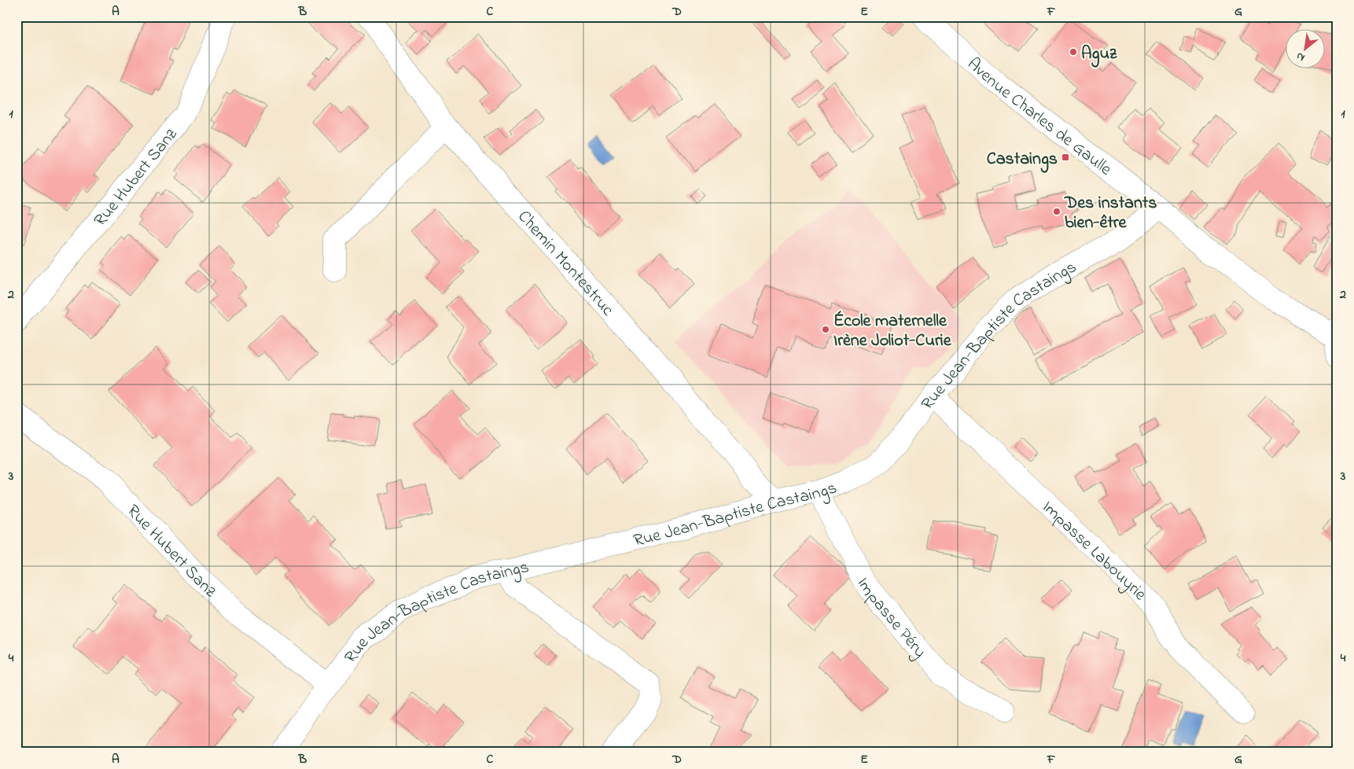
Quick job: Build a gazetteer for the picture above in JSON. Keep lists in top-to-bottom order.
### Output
{
  "streets": {
    "street": [
      "Avenue Charles de Gaulle",
      "Rue Hubert Sanz",
      "Chemin Montestruc",
      "Rue Jean-Baptiste Castaings",
      "Impasse Labouyrie",
      "Impasse Péry"
    ]
  },
  "crossings": [
    ["Avenue Charles de Gaulle", "Rue Jean-Baptiste Castaings"],
    ["Rue Hubert Sanz", "Rue Jean-Baptiste Castaings"],
    ["Chemin Montestruc", "Rue Jean-Baptiste Castaings"],
    ["Rue Jean-Baptiste Castaings", "Impasse Labouyrie"],
    ["Rue Jean-Baptiste Castaings", "Impasse Péry"]
  ],
  "places": {
    "other": ["Aguz", "Des instants bien-être", "École maternelle Irène Joliot-Curie"],
    "transit": ["Castaings"]
  },
  "north": "bottom left",
  "grid": {
    "columns": [
      "A",
      "B",
      "C",
      "D",
      "E",
      "F",
      "G"
    ],
    "rows": [
      "1",
      "2",
      "3",
      "4"
    ]
  }
}
